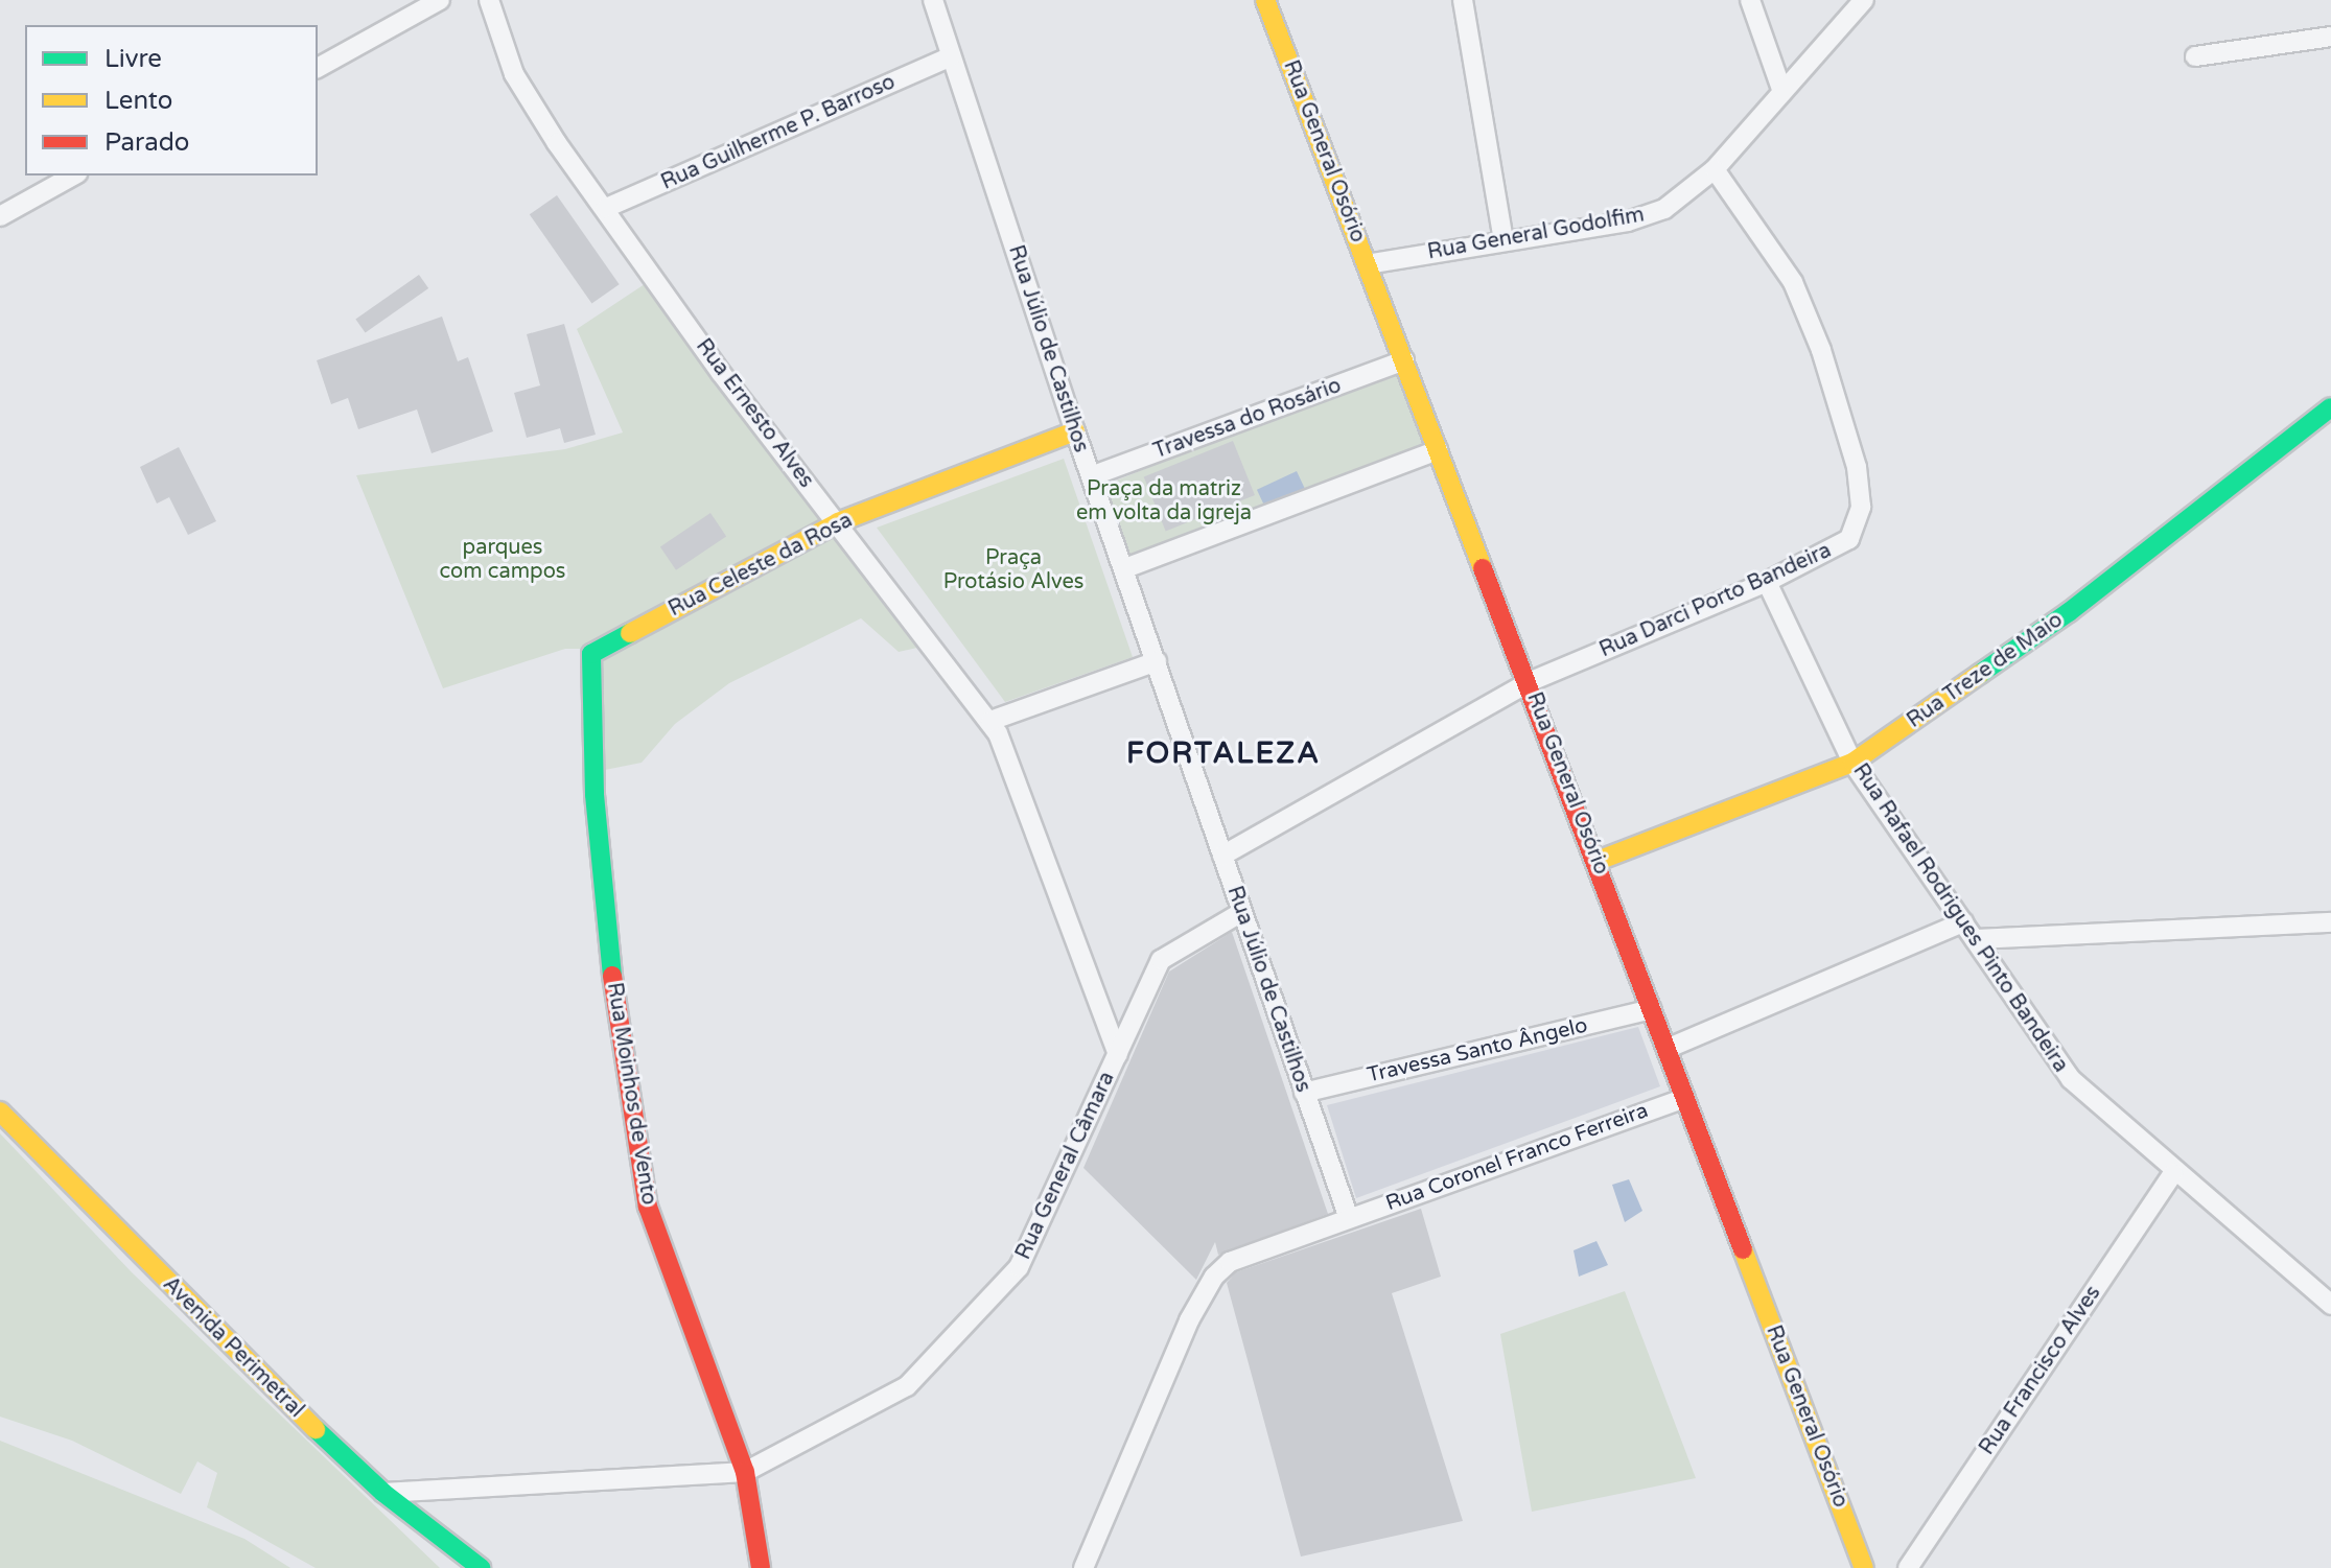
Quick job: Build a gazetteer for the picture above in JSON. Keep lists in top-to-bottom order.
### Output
{
  "streets": {
    "street": [
      "Rua Guilherme P. Barroso",
      "Rua General Osório",
      "Rua General Godolfim",
      "Rua Júlio de Castilhos",
      "Rua Ernesto Alves",
      "Travessa do Rosário",
      "Rua Celeste da Rosa",
      "Rua Darci Porto Bandeira",
      "Rua Treze de Maio",
      "Rua Rafael Rodrigues Pinto Bandeira",
      "Travessa Santo Ângelo",
      "Rua Moinhos de Vento",
      "Rua Coronel Franco Ferreira",
      "Rua General Câmara",
      "Avenida Perimetral",
      "Rua Francisco Alves"
    ]
  },
  "crossings": [
    ["Rua Guilherme P. Barroso", "Rua Júlio de Castilhos"],
    ["Rua Guilherme P. Barroso", "Rua Ernesto Alves"],
    ["Rua General Osório", "Rua General Godolfim"],
    ["Rua General Osório", "Travessa do Rosário"],
    ["Rua General Osório", "Rua Darci Porto Bandeira"],
    ["Rua General Osório", "Rua Treze de Maio"],
    ["Rua General Osório", "Travessa Santo Ângelo"],
    ["Rua General Osório", "Rua Coronel Franco Ferreira"],
    ["Rua General Godolfim", "Rua Darci Porto Bandeira"],
    ["Rua Júlio de Castilhos", "Travessa do Rosário"],
    ["Rua Júlio de Castilhos", "Rua Celeste da Rosa"],
    ["Rua Júlio de Castilhos", "Rua Darci Porto Bandeira"],
    ["Rua Júlio de Castilhos", "Travessa Santo Ângelo"],
    ["Rua Júlio de Castilhos", "Rua Coronel Franco Ferreira"],
    ["Rua Júlio de Castilhos", "Rua General Câmara"],
    ["Rua Ernesto Alves", "Rua Celeste da Rosa"],
    ["Rua Ernesto Alves", "Rua General Câmara"],
    ["Rua Celeste da Rosa", "Rua Moinhos de Vento"],
    ["Rua Darci Porto Bandeira", "Rua Rafael Rodrigues Pinto Bandeira"],
    ["Rua Treze de Maio", "Rua Rafael Rodrigues Pinto Bandeira"],
    ["Rua Rafael Rodrigues Pinto Bandeira", "Rua Francisco Alves"],
    ["Rua Moinhos de Vento", "Rua General Câmara"],
    ["Rua General Câmara", "Avenida Perimetral"]
  ],
  "districts": ["FORTALEZA"],
  "parks": ["Praça da matriz em volta da igreja", "parques com campos", "Praça Protásio Alves"],
  "legend": ["Livre", "Lento", "Parado"]
}
